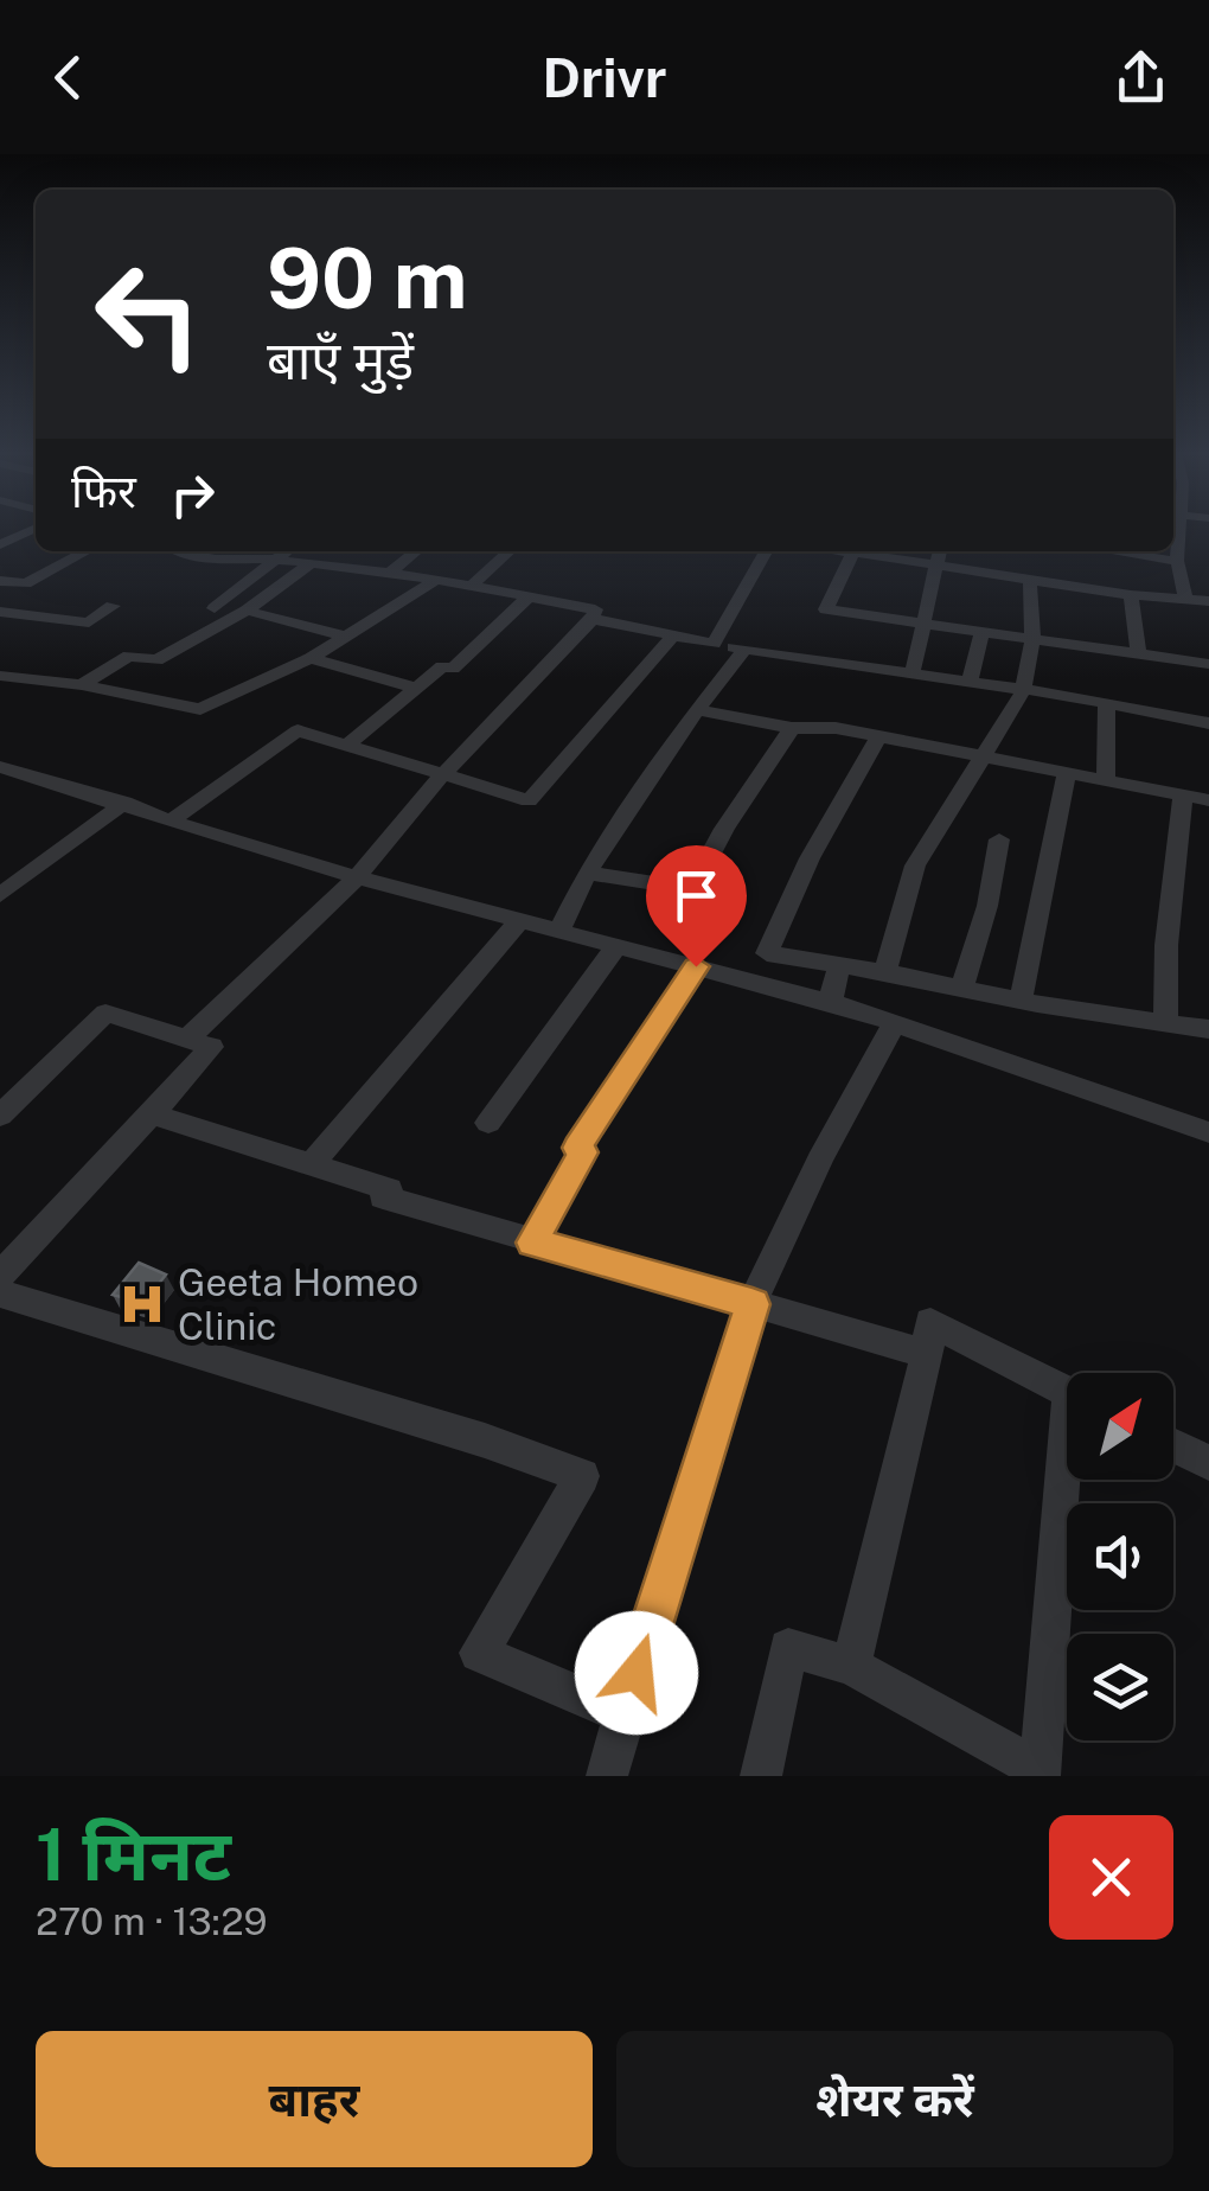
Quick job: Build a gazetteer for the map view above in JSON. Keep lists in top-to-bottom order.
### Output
{
  "places": {
    "hospital": ["Geeta Homeo Clinic"]
  },
  "north": "top right",
  "page": {
    "header": "Drivr",
    "turn": ["90 m", "बाएँ मुड़ें"],
    "then": "फिर",
    "heading": ["1 मिनट", "270 m · 13:29"],
    "buttons": ["बाहर", "शेयर करें"]
  }
}
